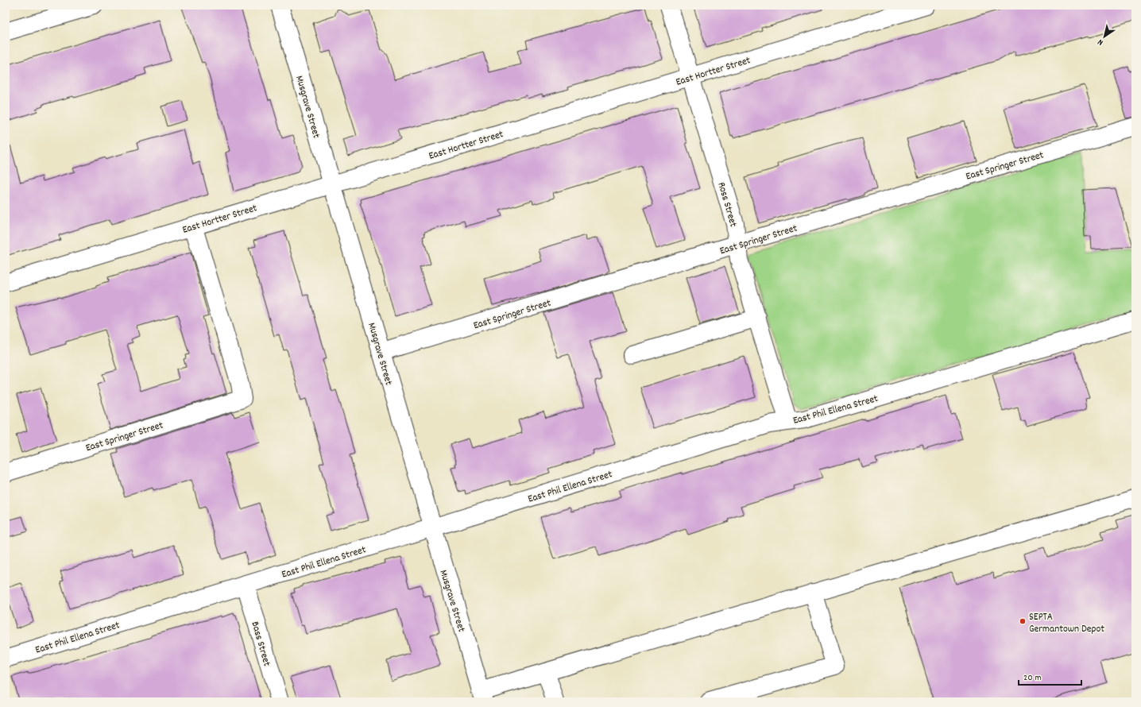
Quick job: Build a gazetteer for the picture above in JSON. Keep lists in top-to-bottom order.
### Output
{
  "streets": {
    "street": [
      "East Hortter Street",
      "Musgrave Street",
      "East Springer Street",
      "Ross Street",
      "East Phil Ellena Street",
      "Bass Street"
    ]
  },
  "crossings": [
    ["East Hortter Street", "Musgrave Street"],
    ["East Hortter Street", "East Springer Street"],
    ["East Hortter Street", "Ross Street"],
    ["Musgrave Street", "East Springer Street"],
    ["Musgrave Street", "East Phil Ellena Street"],
    ["East Springer Street", "Ross Street"],
    ["Ross Street", "East Phil Ellena Street"],
    ["East Phil Ellena Street", "Bass Street"]
  ],
  "places": ["SEPTA Germantown Depot"],
  "scale_bar": "20 m",
  "north": "bottom left"
}
